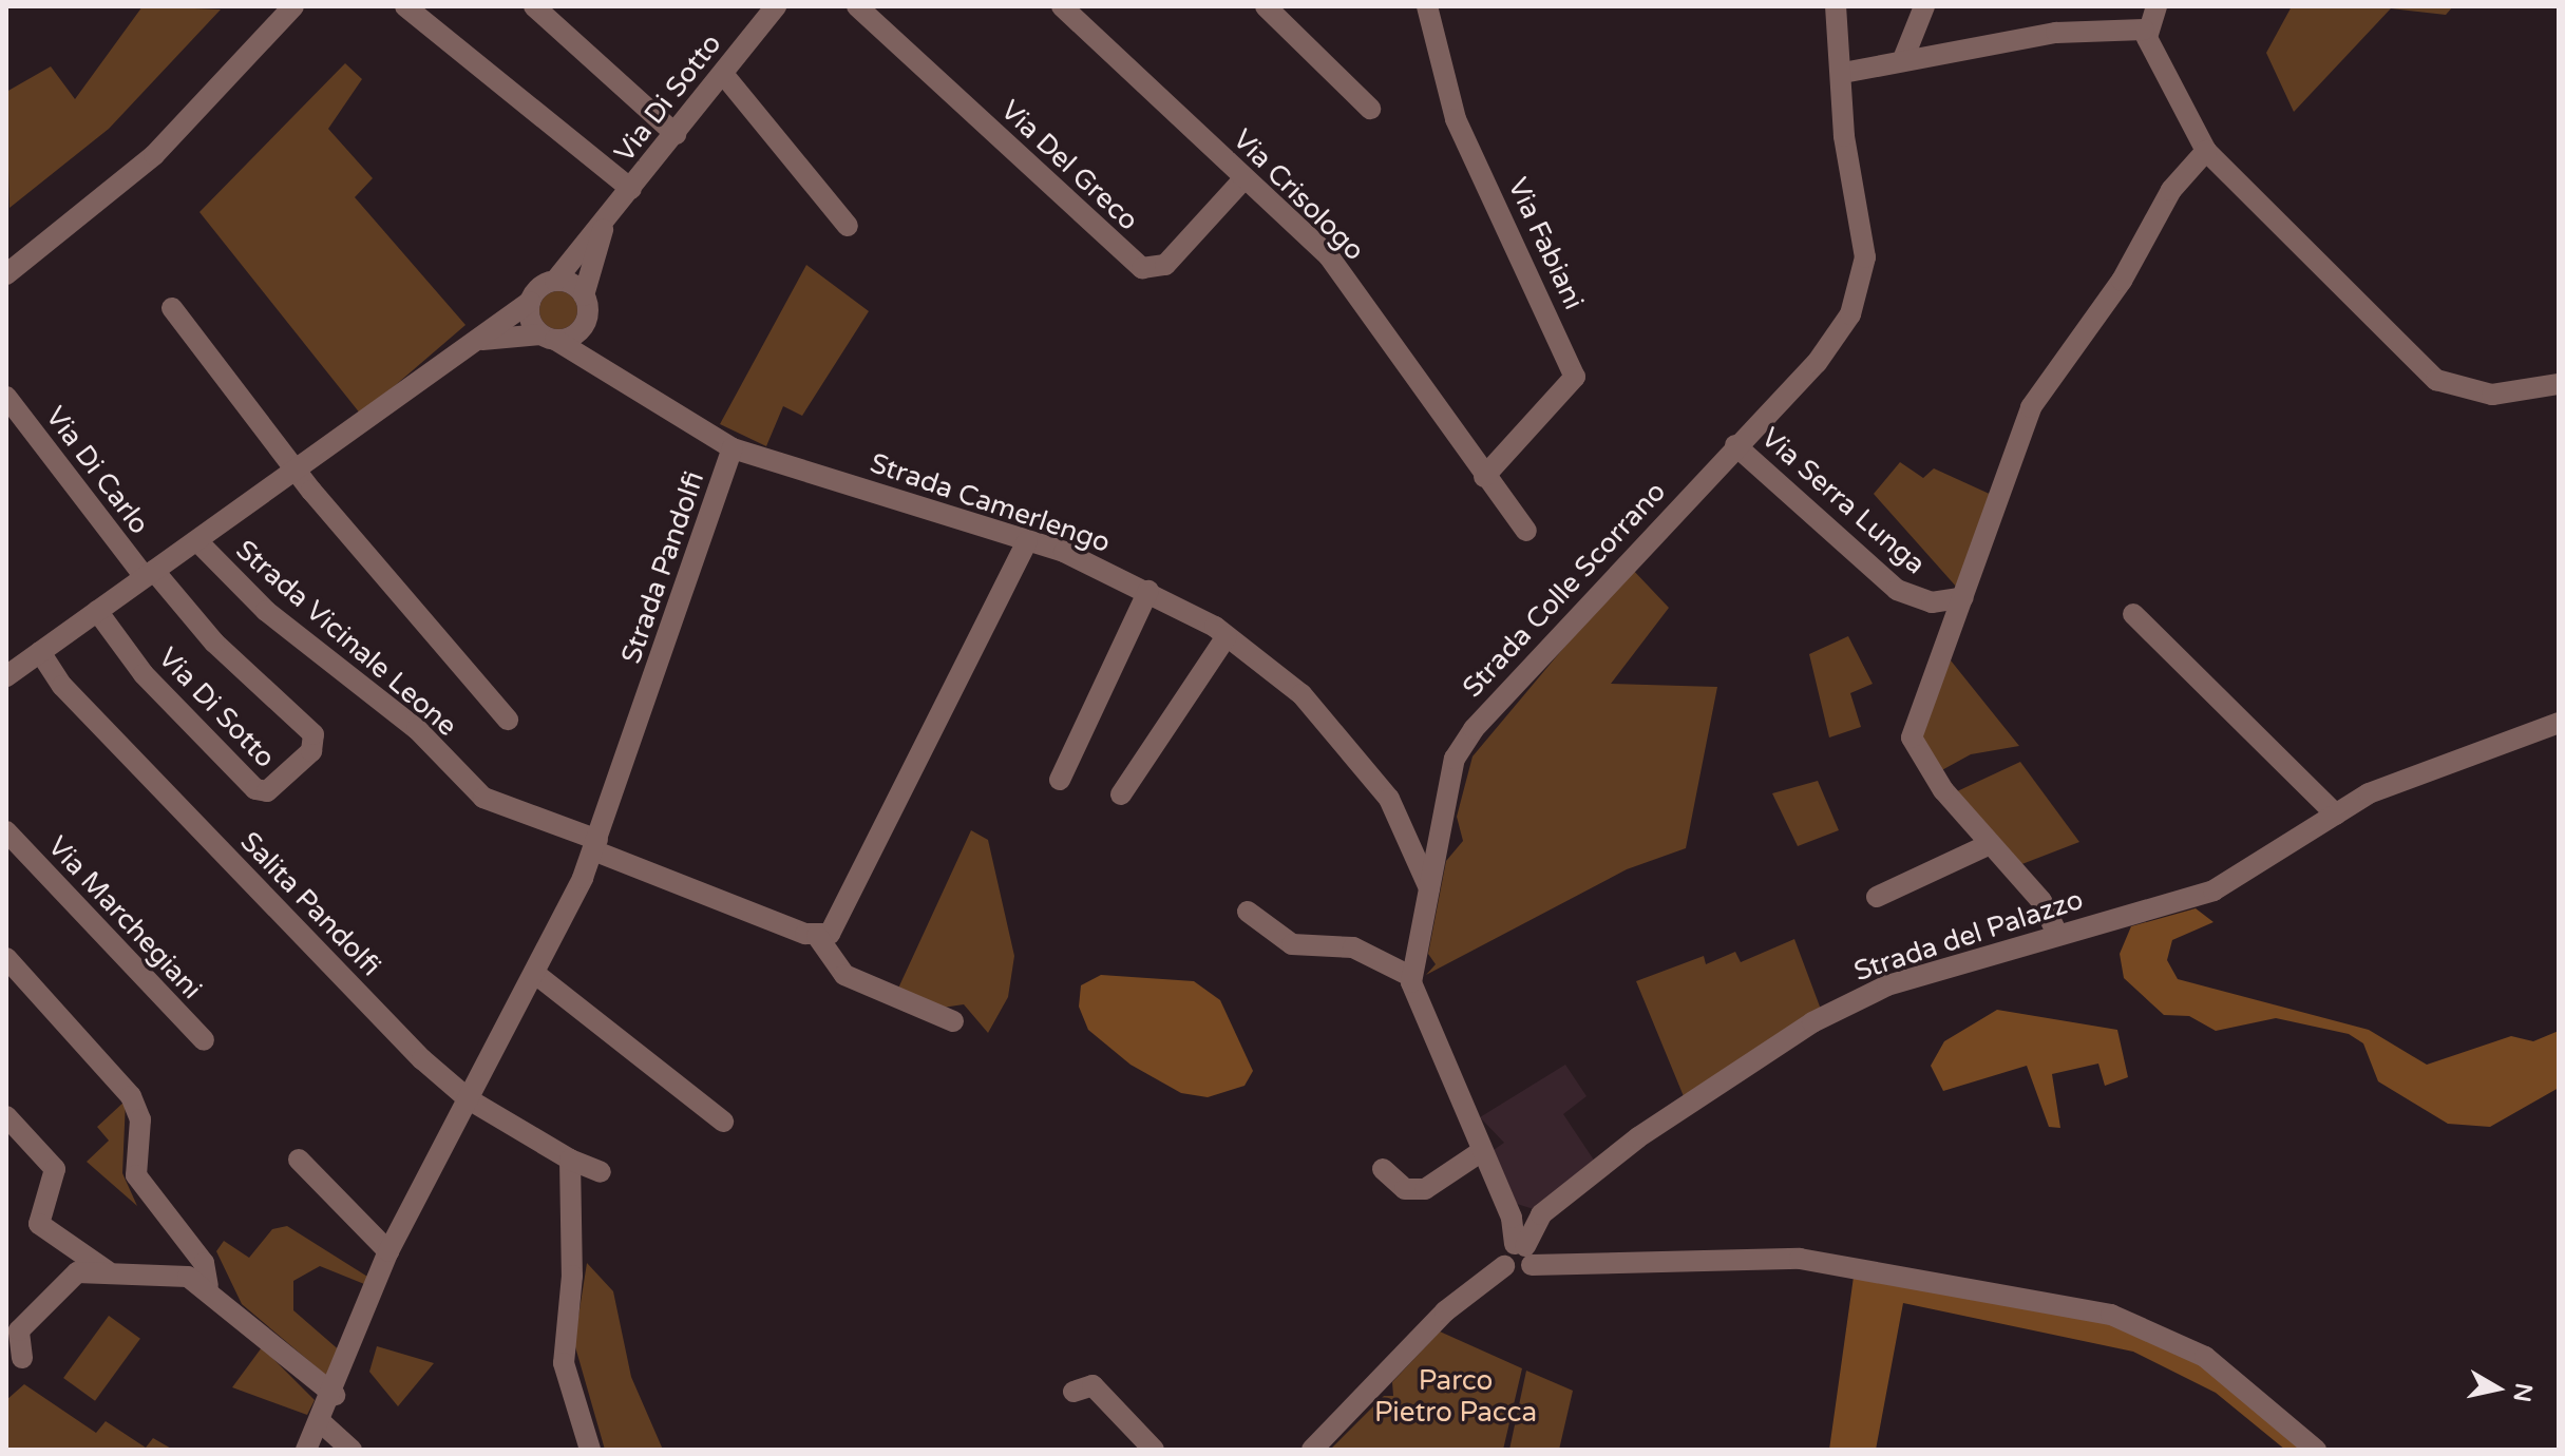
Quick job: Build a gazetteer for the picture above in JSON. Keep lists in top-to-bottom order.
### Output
{
  "streets": {
    "street": [
      "Via Di Sotto",
      "Via Del Greco",
      "Via Crisologo",
      "Via Fabiani",
      "Via Di Carlo",
      "Via Serra Lunga",
      "Strada Camerlengo",
      "Strada Pandolfi",
      "Strada Colle Scorrano",
      "Strada Vicinale Leone",
      "Salita Pandolfi",
      "Via Marchegiani",
      "Strada del Palazzo"
    ]
  },
  "crossings": [
    ["Via Di Sotto", "Via Di Carlo"],
    ["Via Di Sotto", "Strada Pandolfi"],
    ["Via Del Greco", "Via Crisologo"],
    ["Via Crisologo", "Via Fabiani"],
    ["Via Serra Lunga", "Strada Colle Scorrano"],
    ["Strada Camerlengo", "Strada Pandolfi"],
    ["Strada Camerlengo", "Strada Colle Scorrano"],
    ["Strada Pandolfi", "Strada Vicinale Leone"],
    ["Strada Pandolfi", "Salita Pandolfi"],
    ["Strada Colle Scorrano", "Strada del Palazzo"]
  ],
  "parks": ["Parco Pietro Pacca"],
  "north": "right"
}
